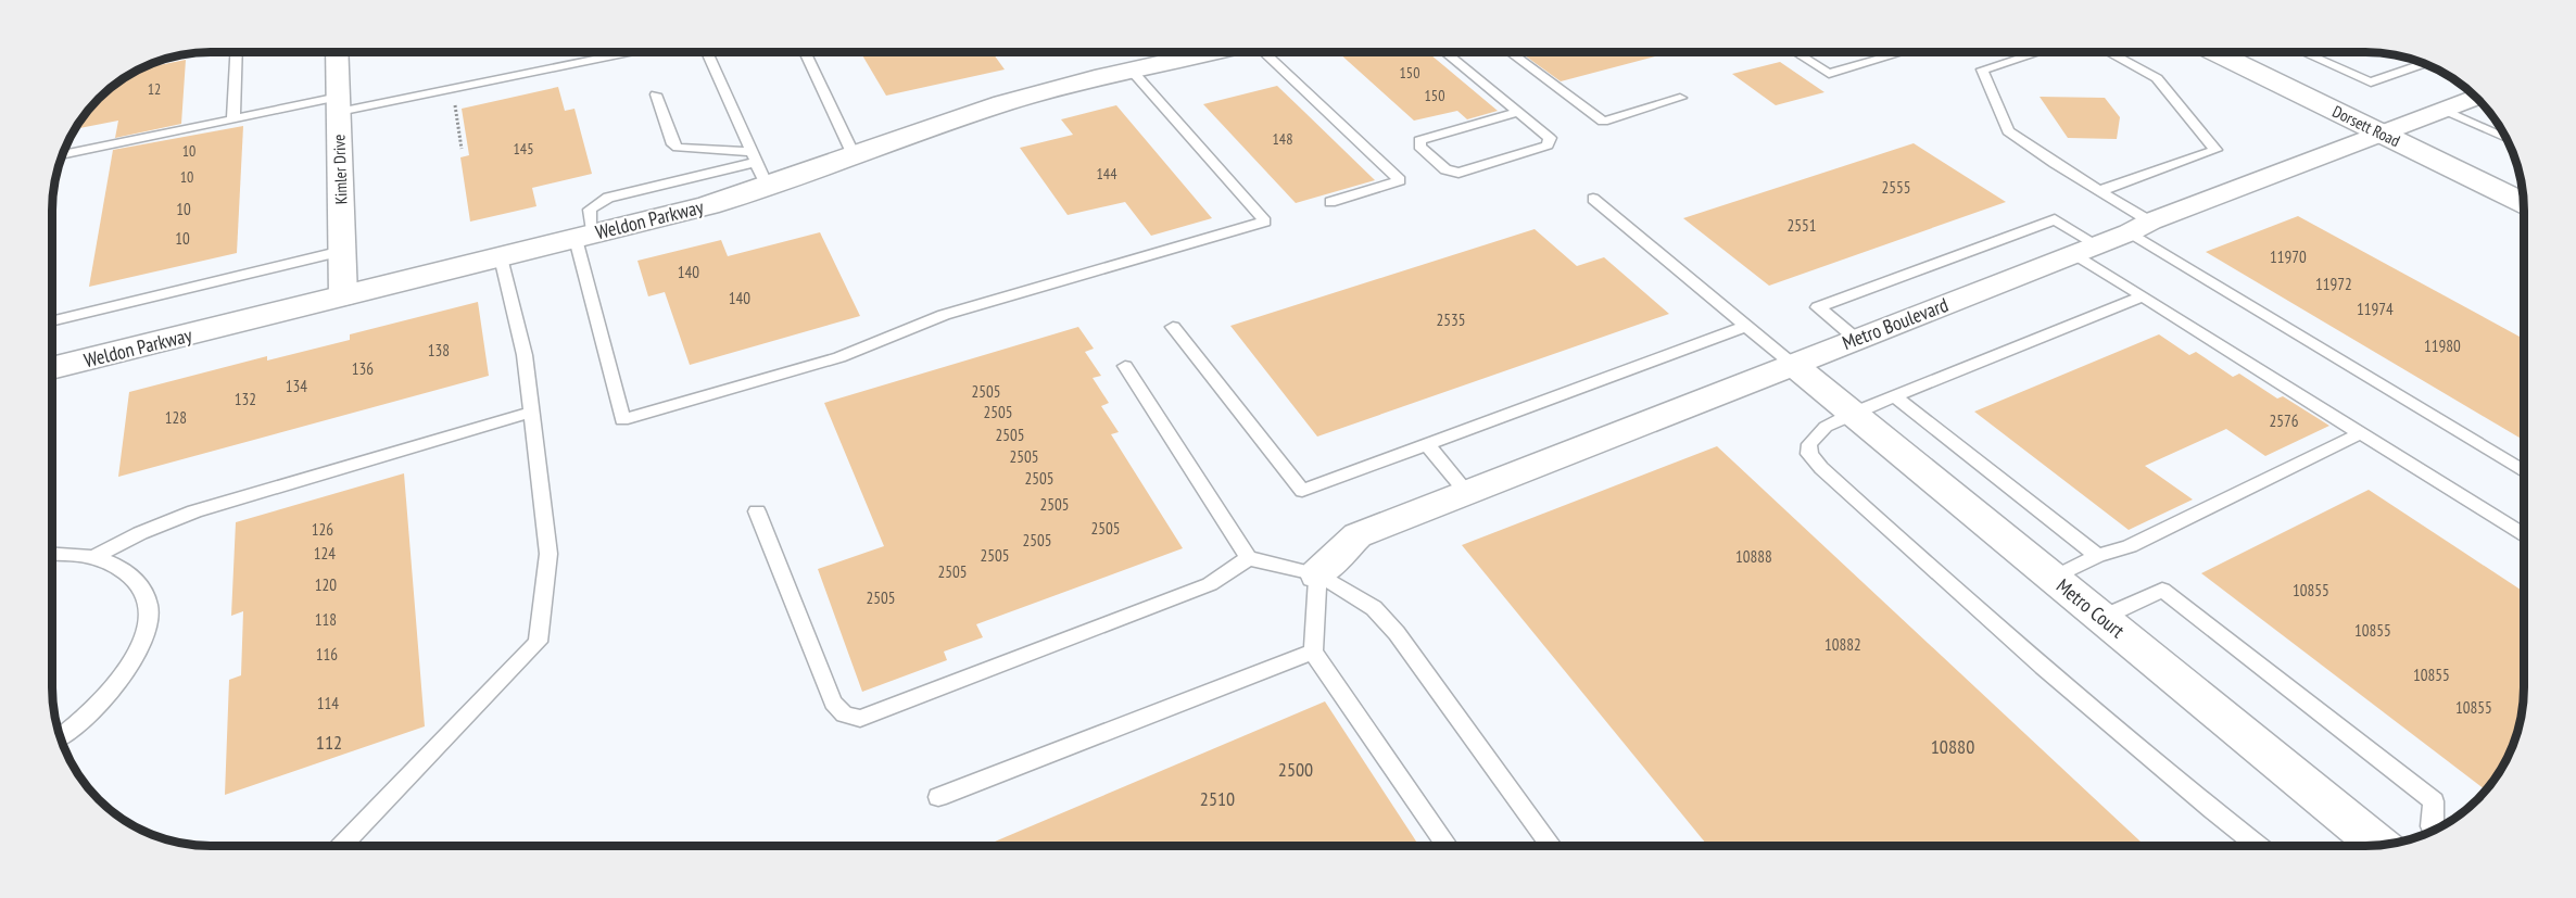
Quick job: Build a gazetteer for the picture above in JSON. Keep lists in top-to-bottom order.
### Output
{
  "streets": {
    "street": [
      "Dorsett Road",
      "Kimler Drive",
      "Weldon Parkway",
      "Metro Boulevard",
      "Metro Court"
    ]
  },
  "crossings": [
    ["Dorsett Road", "Metro Boulevard"],
    ["Kimler Drive", "Weldon Parkway"],
    ["Metro Boulevard", "Metro Court"]
  ],
  "house_numbers": [
    "150",
    "12",
    "150",
    "148",
    "145",
    "10",
    "144",
    "10",
    "2555",
    "10",
    "2551",
    "10",
    "11970",
    "140",
    "11972",
    "140",
    "11974",
    "2535",
    "11980",
    "138",
    "136",
    "134",
    "2505",
    "132",
    "2505",
    "128",
    "2576",
    "2505",
    "2505",
    "2505",
    "2505",
    "2505",
    "126",
    "2505",
    "124",
    "2505",
    "10888",
    "2505",
    "120",
    "10855",
    "2505",
    "118",
    "10855",
    "10882",
    "116",
    "10855",
    "114",
    "10855",
    "112",
    "10880",
    "2500",
    "2510"
  ]
}
